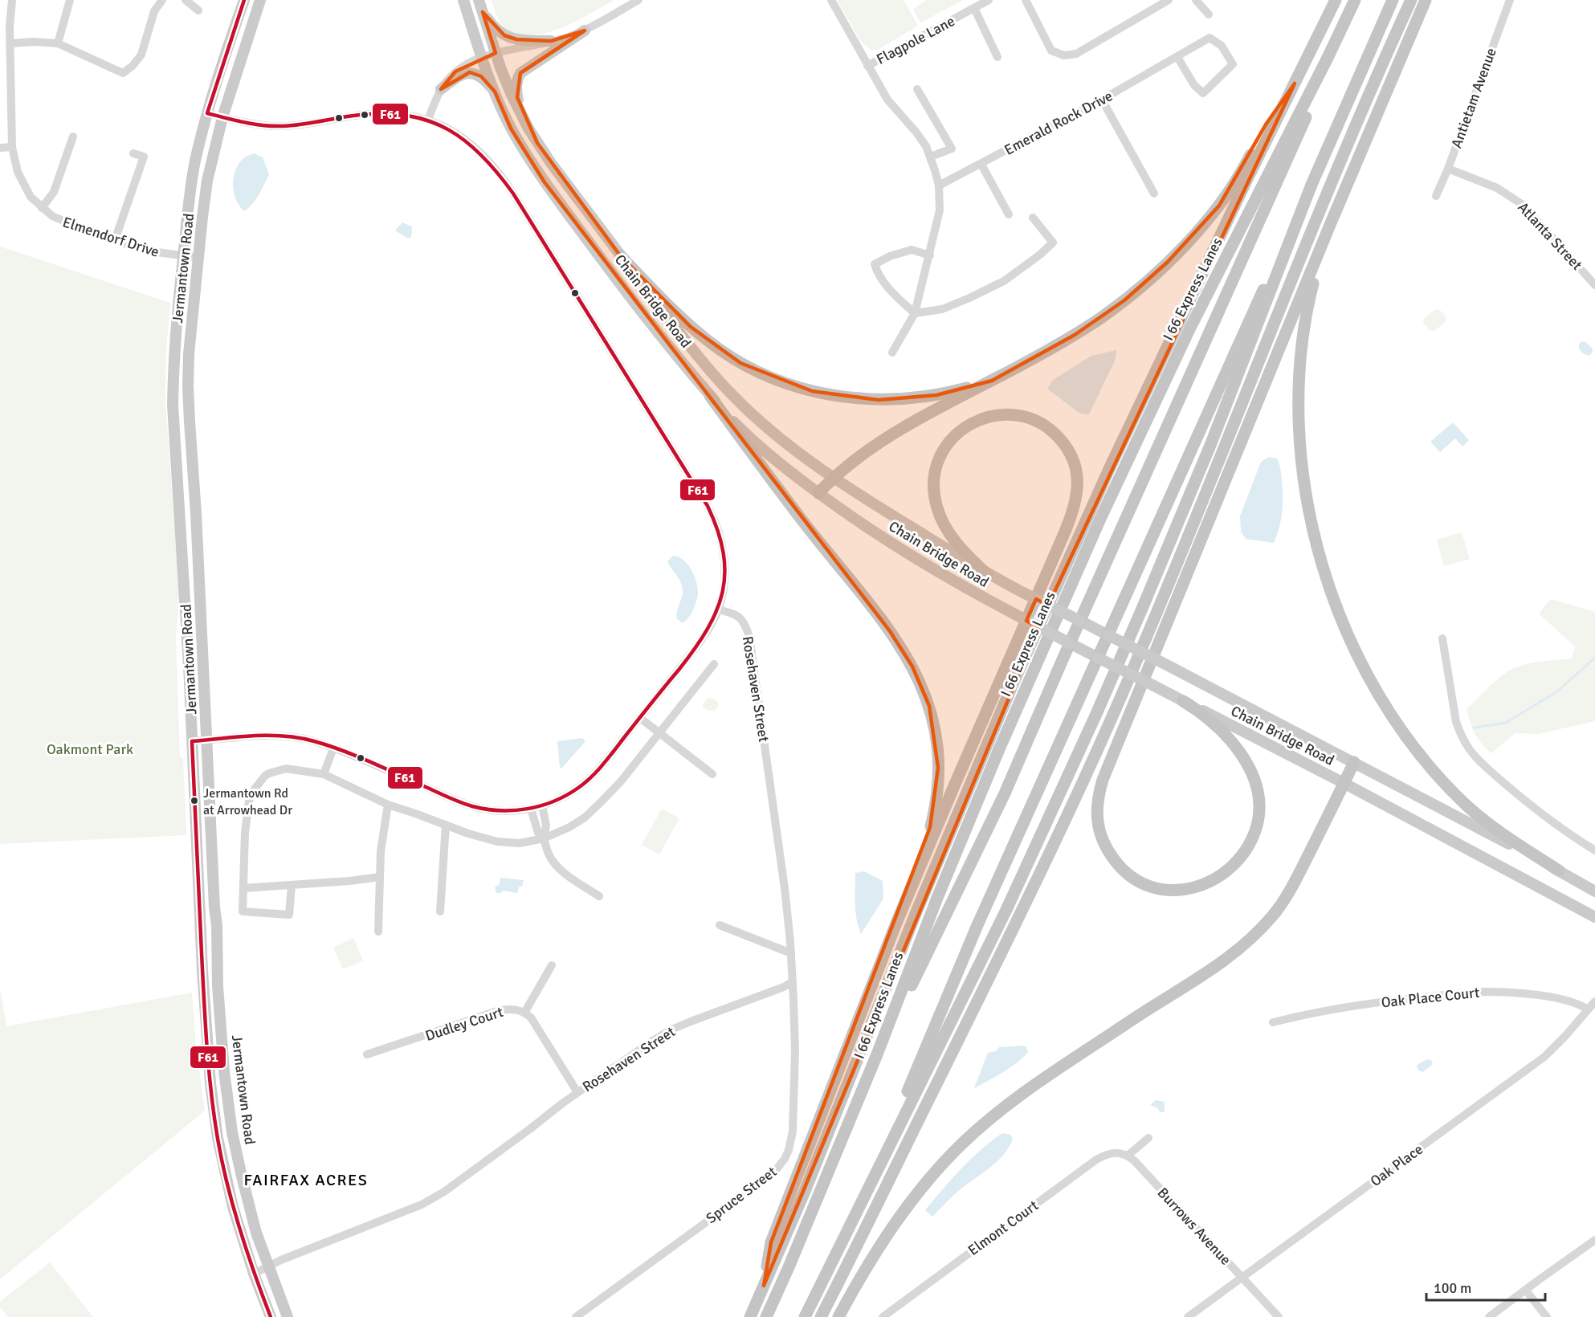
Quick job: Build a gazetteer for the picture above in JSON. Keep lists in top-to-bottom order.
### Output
{
  "streets": {
    "highway": ["I 66 Express Lanes"],
    "main road": ["Jermantown Road", "Chain Bridge Road"],
    "street": [
      "Flagpole Lane",
      "Antietam Avenue",
      "Emerald Rock Drive",
      "Atlanta Street",
      "Elmendorf Drive",
      "Rosehaven Street",
      "Oak Place Court",
      "Dudley Court",
      "Oak Place",
      "Spruce Street",
      "Burrows Avenue",
      "Elmont Court"
    ]
  },
  "crossings": [
    ["Antietam Avenue", "Atlanta Street"],
    ["Elmendorf Drive", "Jermantown Road"],
    ["Jermantown Road", "Rosehaven Street"],
    ["Rosehaven Street", "Dudley Court"],
    ["Rosehaven Street", "Spruce Street"],
    ["Oak Place Court", "Oak Place"],
    ["Oak Place", "Burrows Avenue"],
    ["Burrows Avenue", "Elmont Court"]
  ],
  "districts": ["FAIRFAX ACRES"],
  "parks": ["Oakmont Park"],
  "places": ["Jermantown Rd at Arrowhead Dr"],
  "lines": ["transit line F61"],
  "scale_bar": "100 m"
}
